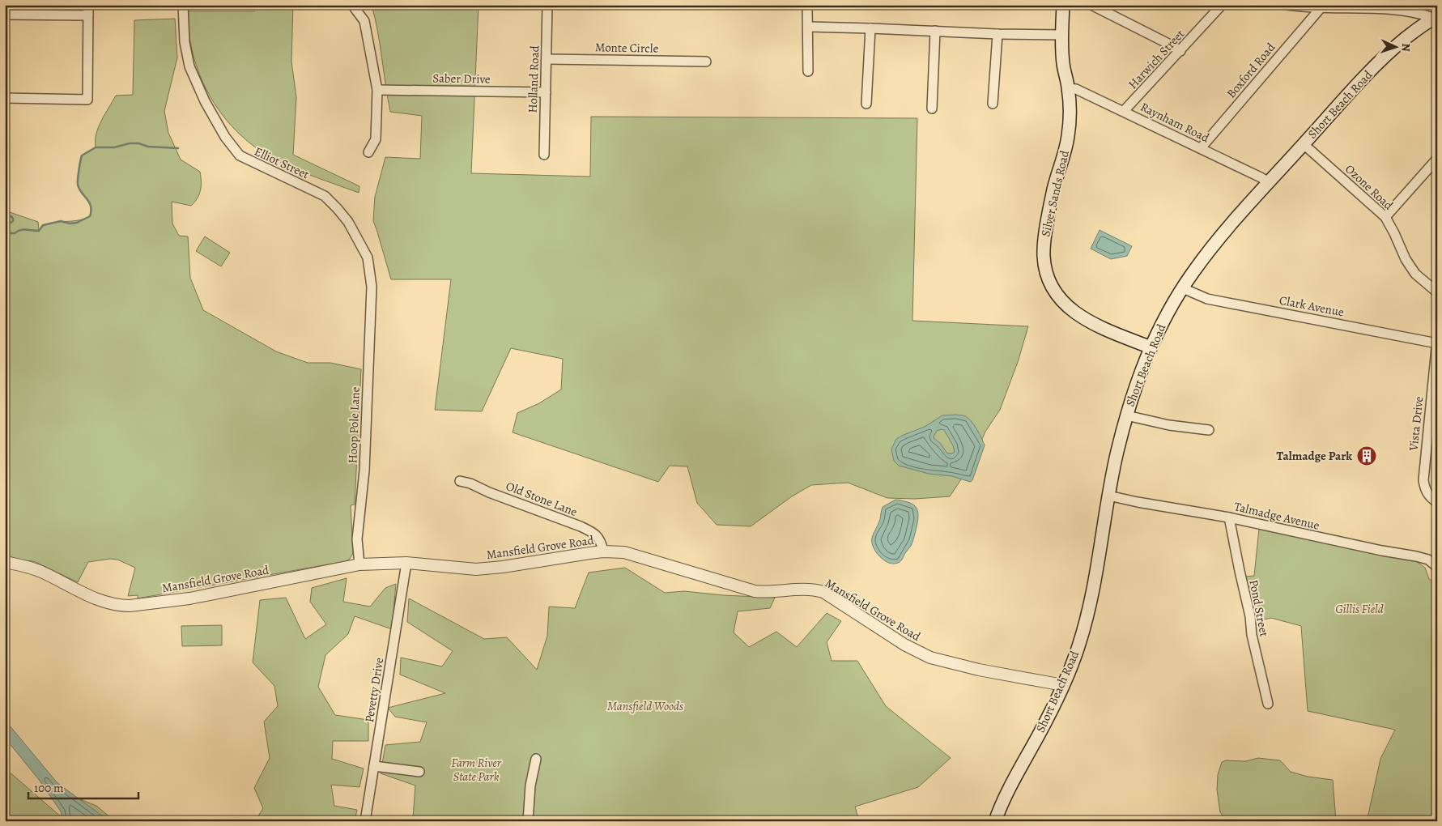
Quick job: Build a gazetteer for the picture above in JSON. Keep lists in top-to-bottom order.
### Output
{
  "streets": {
    "main road": ["Short Beach Road", "Silver Sands Road"],
    "street": [
      "Monte Circle",
      "Harwich Street",
      "Boxford Road",
      "Saber Drive",
      "Holland Road",
      "Raynham Road",
      "Elliot Street",
      "Ozone Road",
      "Clark Avenue",
      "Vista Drive",
      "Hoop Pole Lane",
      "Old Stone Lane",
      "Talmadge Avenue",
      "Mansfield Grove Road",
      "Pond Street",
      "Pevetty Drive"
    ]
  },
  "crossings": [
    ["Monte Circle", "Holland Road"],
    ["Harwich Street", "Raynham Road"],
    ["Boxford Road", "Raynham Road"],
    ["Saber Drive", "Holland Road"],
    ["Short Beach Road", "Raynham Road"],
    ["Short Beach Road", "Ozone Road"],
    ["Short Beach Road", "Silver Sands Road"],
    ["Short Beach Road", "Clark Avenue"],
    ["Short Beach Road", "Talmadge Avenue"],
    ["Short Beach Road", "Mansfield Grove Road"],
    ["Raynham Road", "Silver Sands Road"],
    ["Elliot Street", "Hoop Pole Lane"],
    ["Clark Avenue", "Vista Drive"],
    ["Hoop Pole Lane", "Mansfield Grove Road"],
    ["Old Stone Lane", "Mansfield Grove Road"],
    ["Talmadge Avenue", "Pond Street"],
    ["Mansfield Grove Road", "Pevetty Drive"]
  ],
  "parks": ["Gillis Field", "Mansfield Woods", "Farm River State Park"],
  "places": {
    "building": ["Talmadge Park"]
  },
  "scale_bar": "100 m",
  "north": "right"
}
